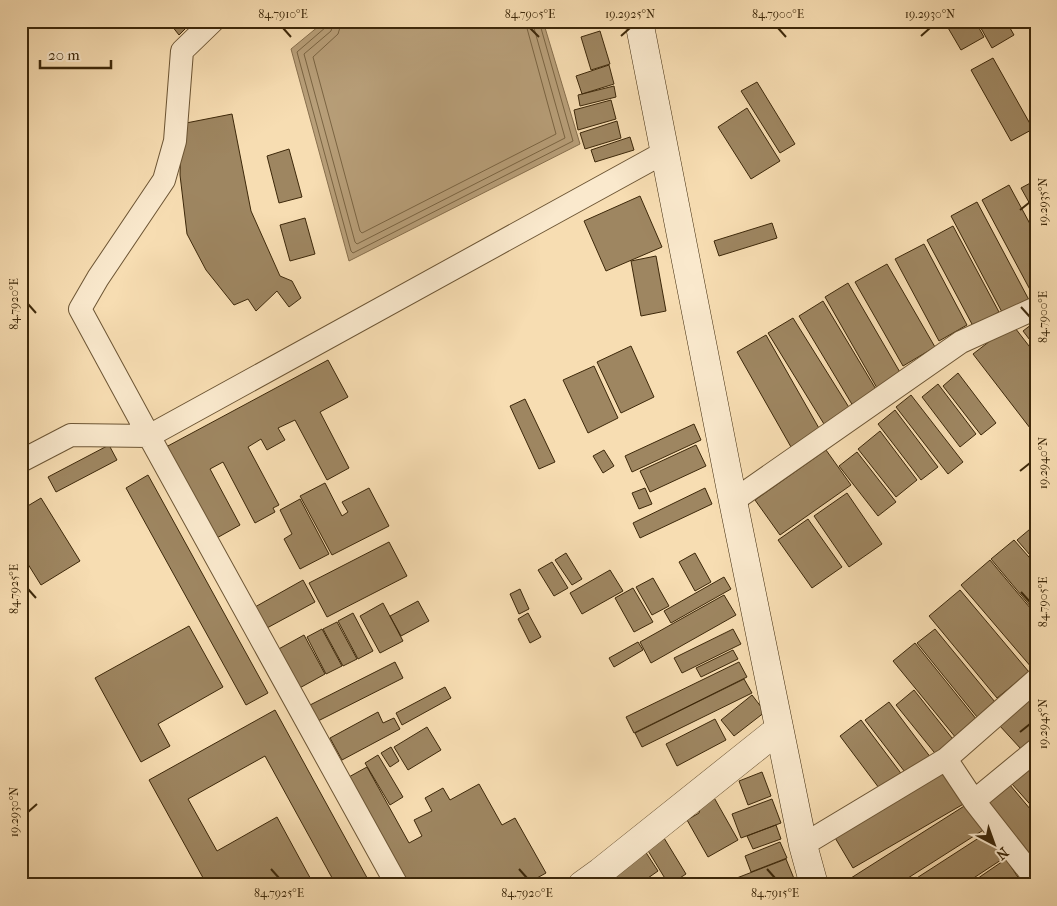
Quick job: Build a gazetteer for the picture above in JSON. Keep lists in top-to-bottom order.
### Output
{
  "scale_bar": "20 m",
  "north": "bottom right",
  "coordinates": [
    "84.7910°E",
    "84.7905°E",
    "19.2925°N",
    "84.7900°E",
    "19.2930°N",
    "19.2935°N",
    "84.7920°E",
    "19.2940°N",
    "84.7925°E",
    "19.2945°N",
    "84.7915°E"
  ]
}
